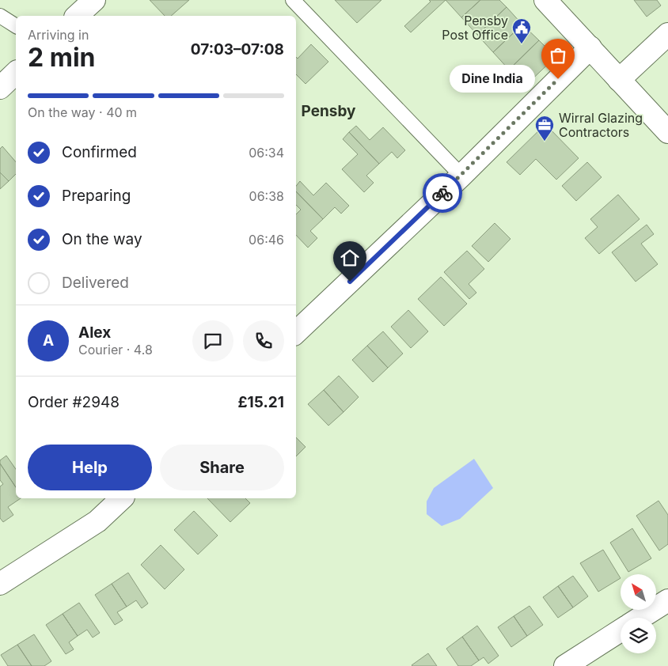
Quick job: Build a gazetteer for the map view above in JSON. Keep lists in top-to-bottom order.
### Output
{
  "districts": ["Pensby"],
  "places": {
    "public building": ["Pensby Post Office"],
    "other": ["Dine India"],
    "office": ["Wirral Glazing Contractors"]
  },
  "north": "top left",
  "page": {
    "heading": ["2 min", "Arriving in", "07:03–07:08"],
    "panel": [
      "Alex",
      "Courier · 4.8",
      "Order #2948",
      "£15.21"
    ],
    "bubble": "Dine India",
    "bar": "On the way · 40 m",
    "list": [
      ["Confirmed", "06:34"],
      ["Preparing", "06:38"],
      ["On the way", "06:46"],
      "Delivered"
    ],
    "round": "A",
    "buttons": ["Help", "Share"]
  }
}
